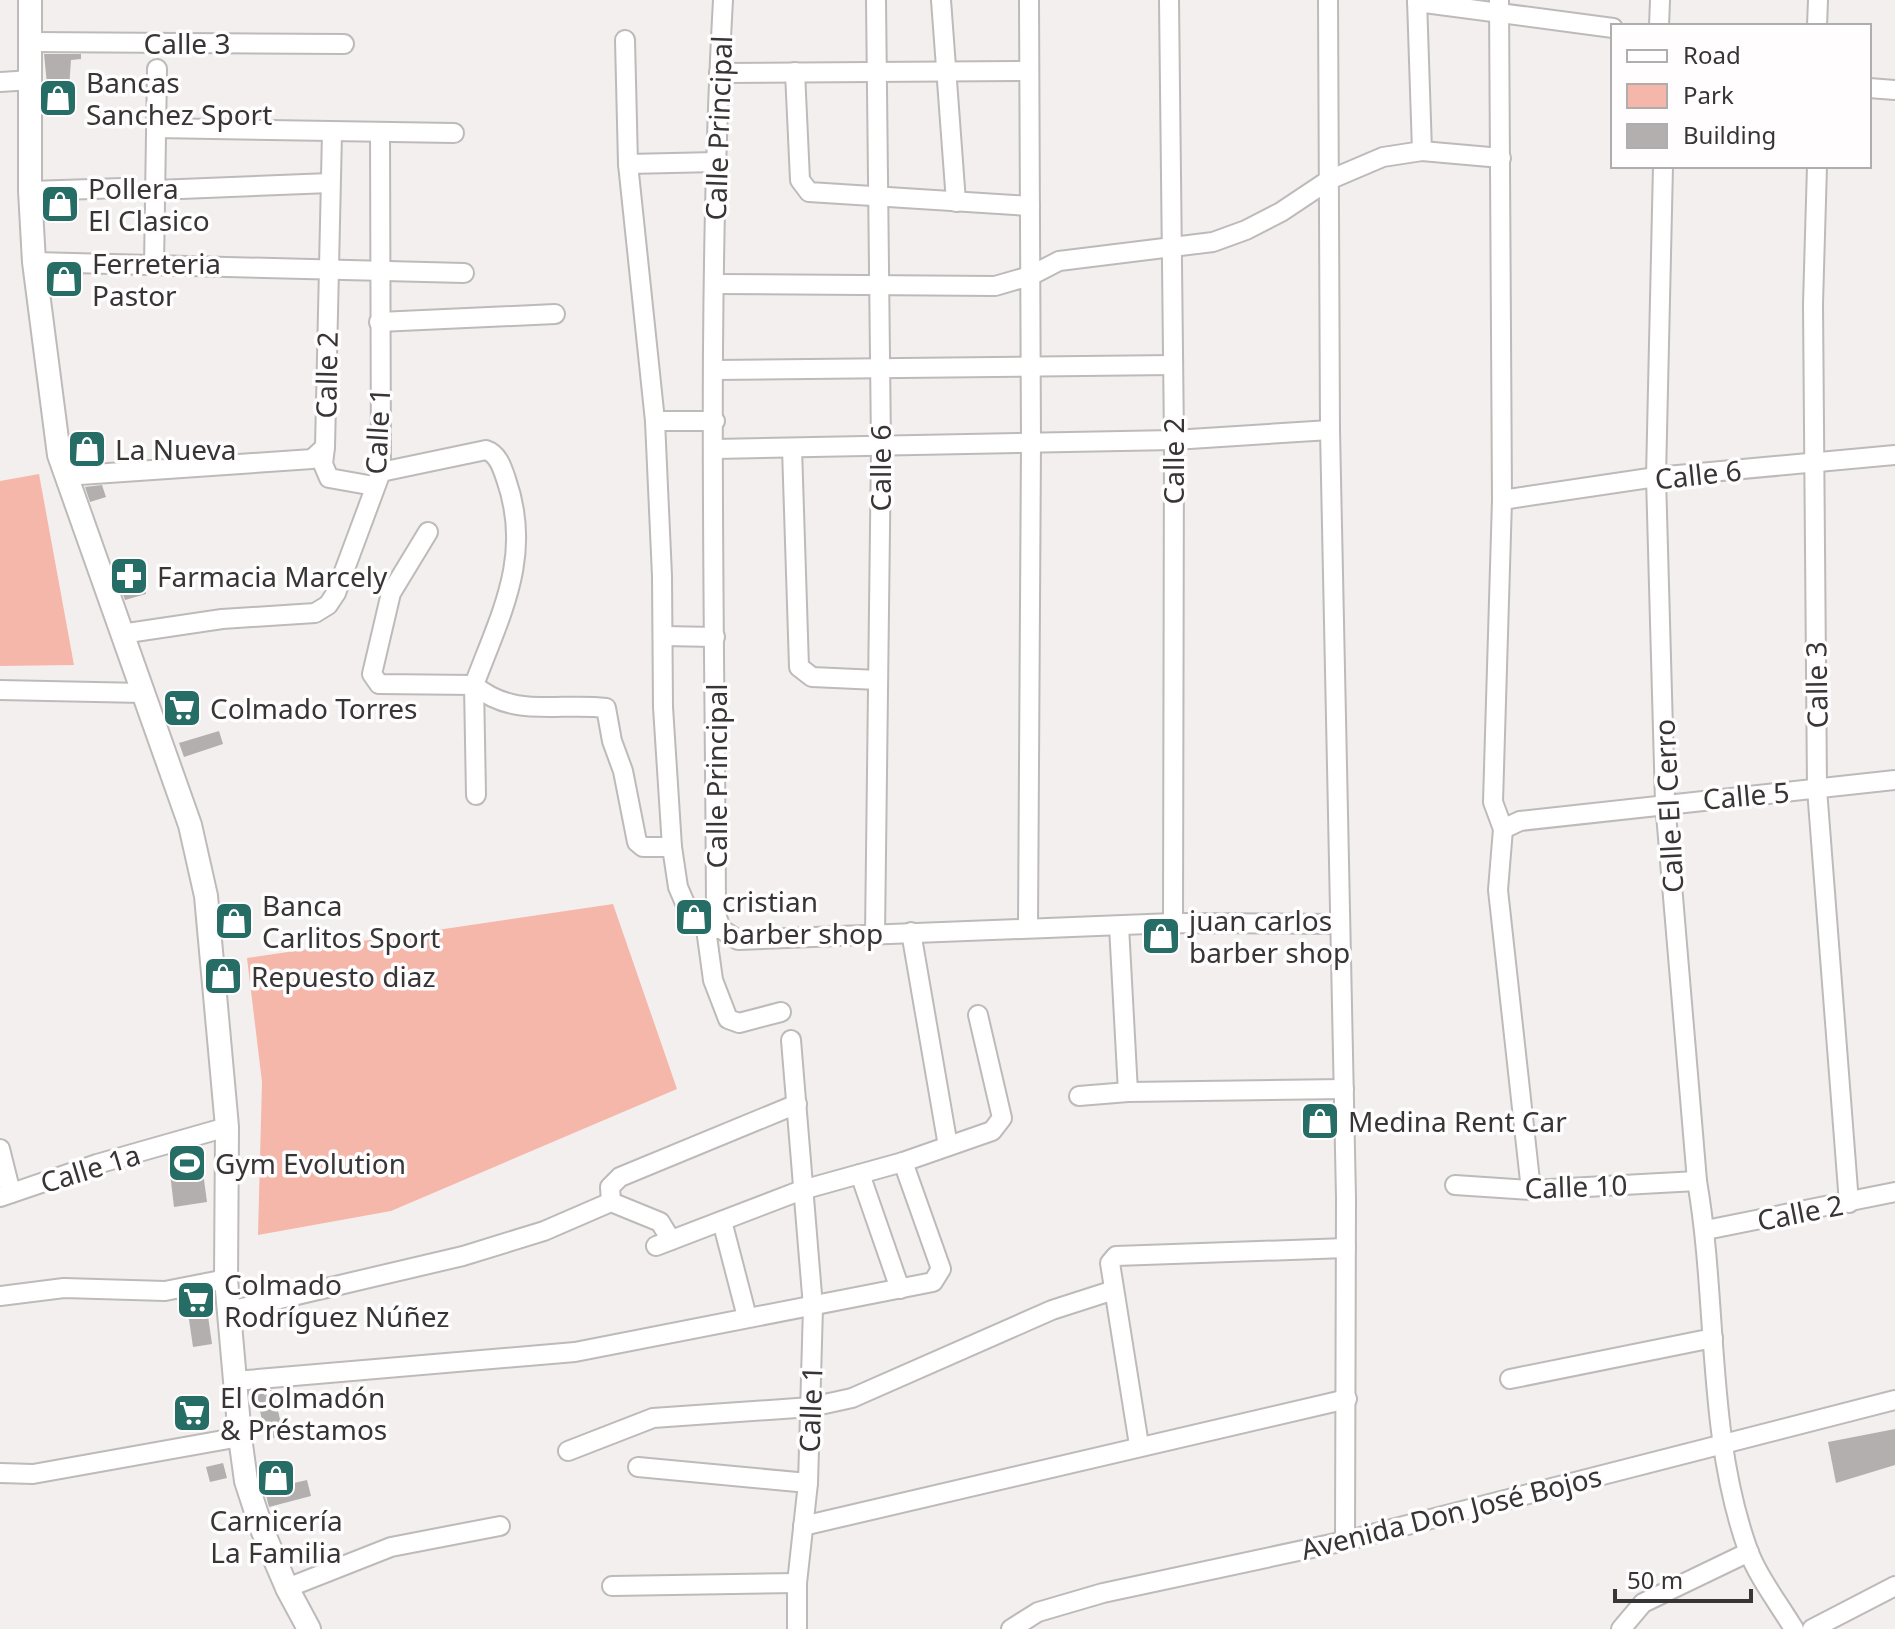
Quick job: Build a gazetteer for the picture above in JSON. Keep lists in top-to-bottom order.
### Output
{
  "streets": {
    "street": [
      "Calle 3",
      "Calle Principal",
      "Calle 2",
      "Calle 1",
      "Calle 6",
      "Calle 5",
      "Calle El Cerro",
      "Calle 1a",
      "Calle 10",
      "Avenida Don José Bojos"
    ]
  },
  "crossings": [
    ["Calle 3", "Calle 2"],
    ["Calle 3", "Calle 6"],
    ["Calle 3", "Calle 5"],
    ["Calle 2", "Calle El Cerro"],
    ["Calle 6", "Calle El Cerro"],
    ["Calle 5", "Calle El Cerro"],
    ["Calle El Cerro", "Calle 10"],
    ["Calle El Cerro", "Avenida Don José Bojos"]
  ],
  "places": {
    "shop": [
      "Bancas Sanchez Sport",
      "Pollera El Clasico",
      "Ferreteria Pastor",
      "La Nueva",
      "cristian barber shop",
      "Banca Carlitos Sport",
      "juan carlos barber shop",
      "Repuesto diaz",
      "Medina Rent Car",
      "Carnicería La Familia"
    ],
    "pharmacy": ["Farmacia Marcely"],
    "supermarket": ["Colmado Torres", "Colmado Rodríguez Núñez", "El Colmadón & Préstamos"],
    "sports": ["Gym Evolution"]
  },
  "legend": ["Road", "Park", "Building"],
  "scale_bar": "50 m"
}
